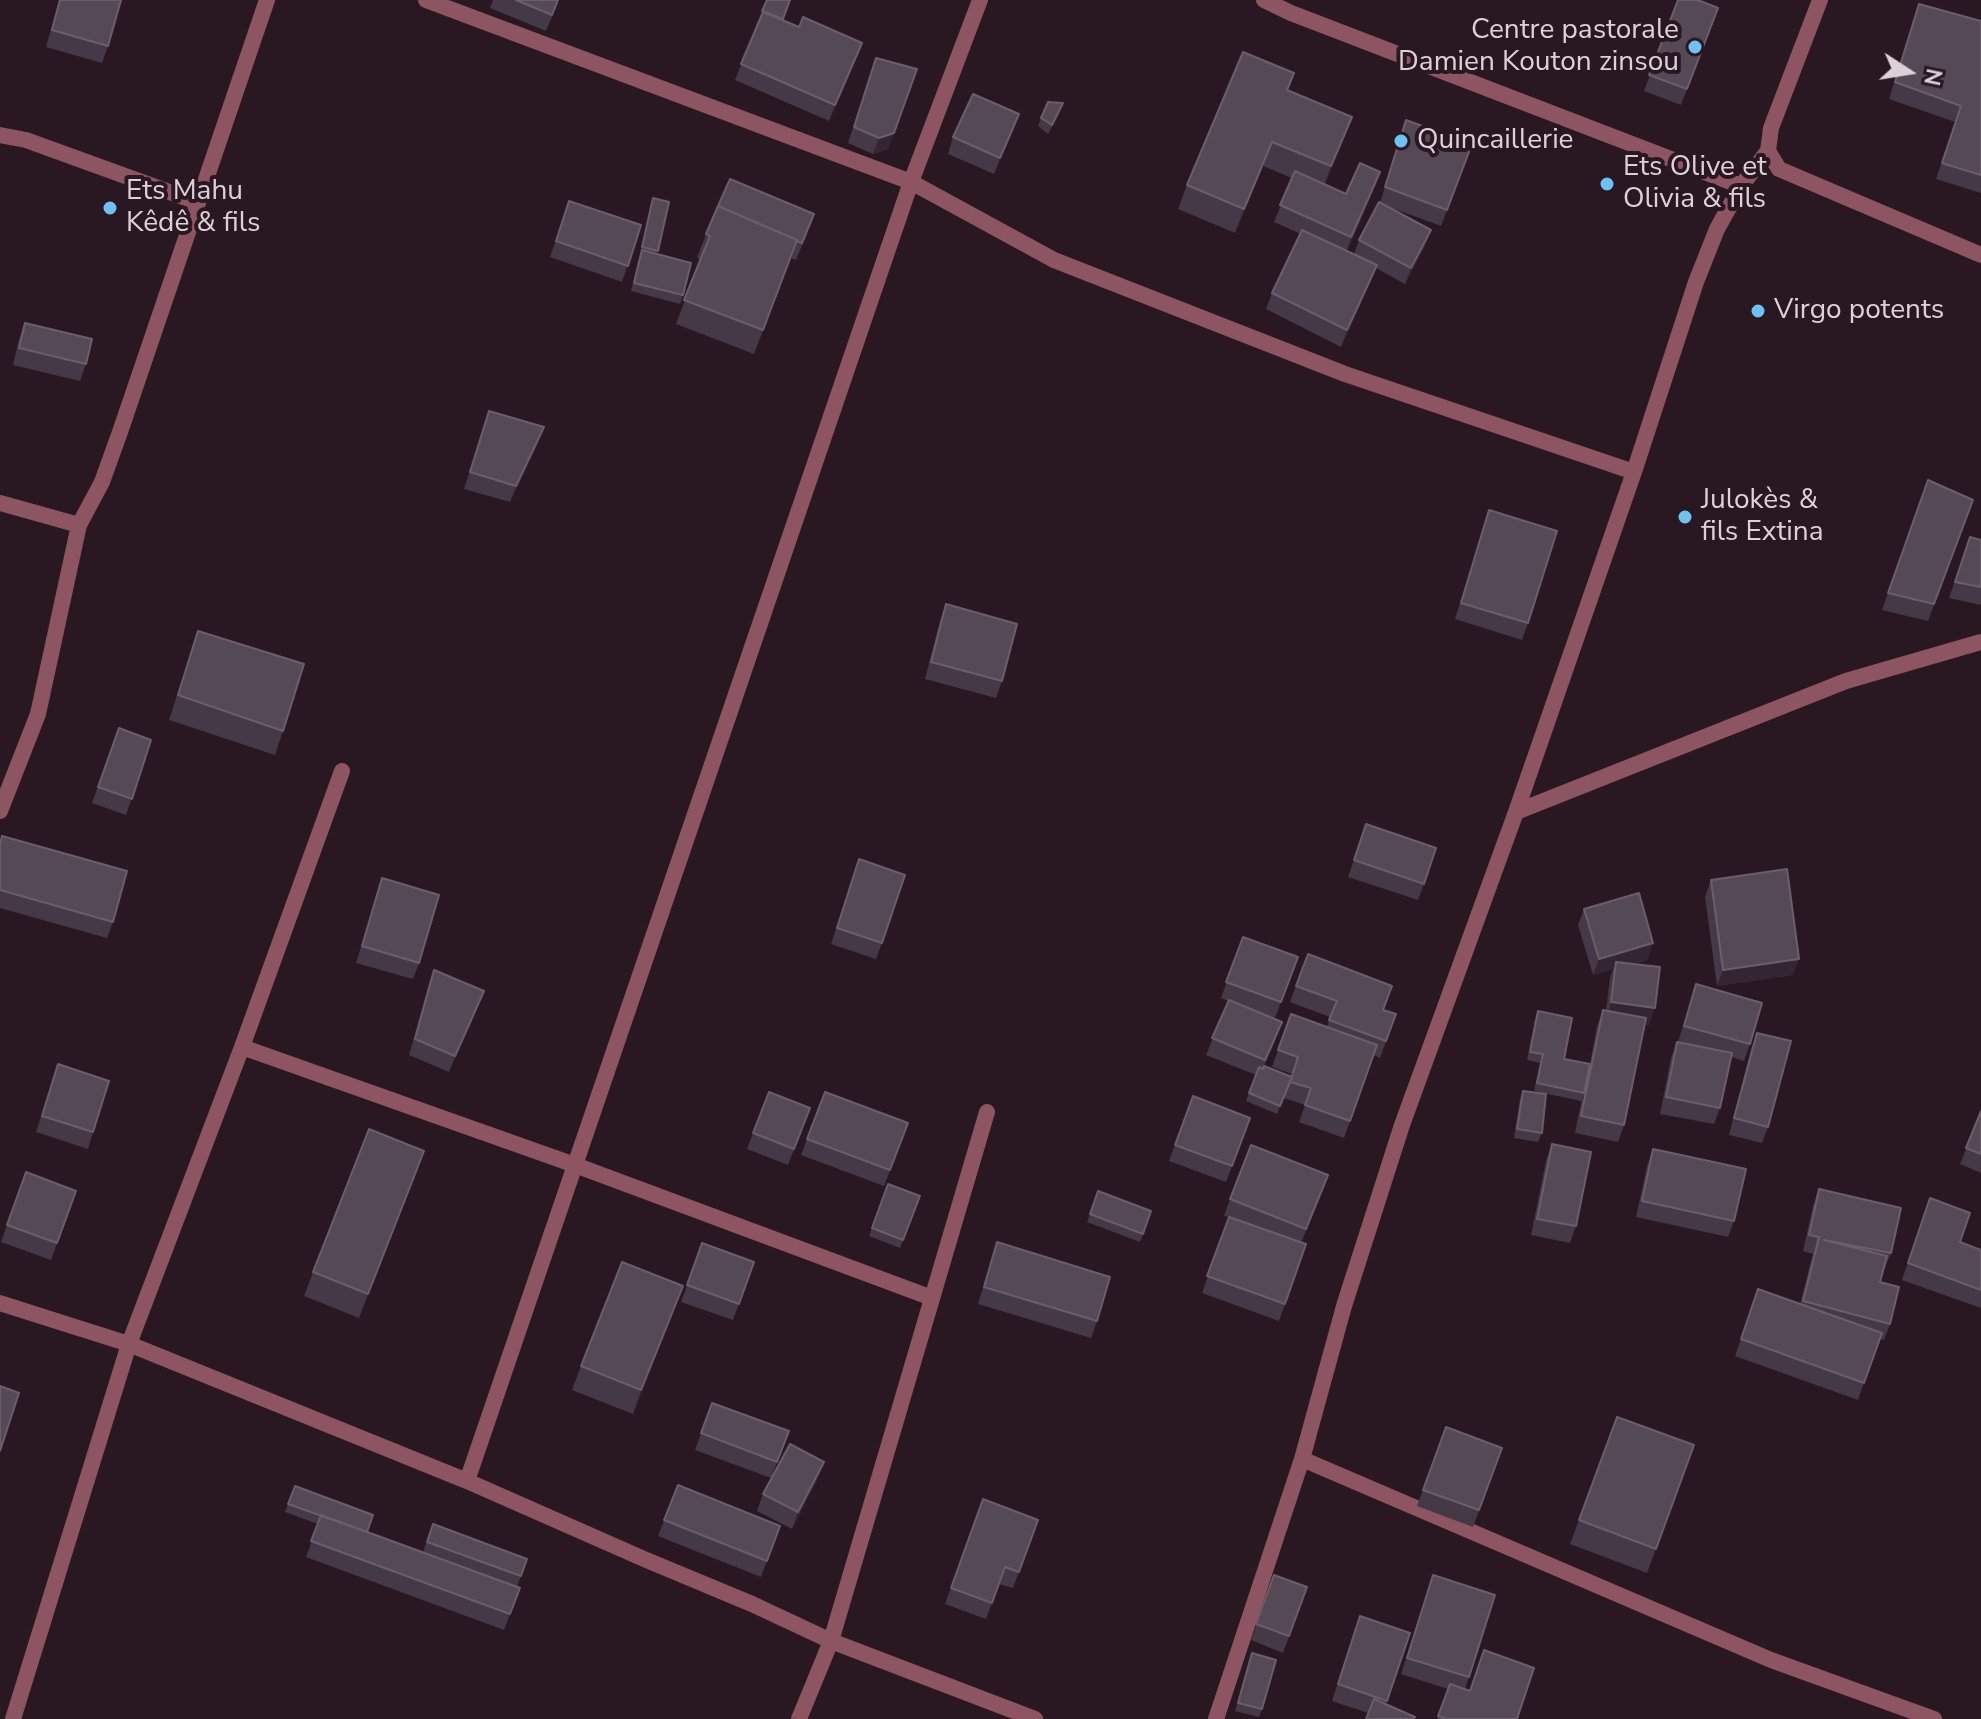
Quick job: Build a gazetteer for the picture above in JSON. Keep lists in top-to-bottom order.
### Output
{
  "places": [
    "Centre pastorale Damien Kouton zinsou",
    "Quincaillerie",
    "Ets Olive et Olivia & fils",
    "Ets Mahu Kêdê & fils",
    "Virgo potents",
    "Julokès & fils Extina"
  ],
  "north": "right"
}
